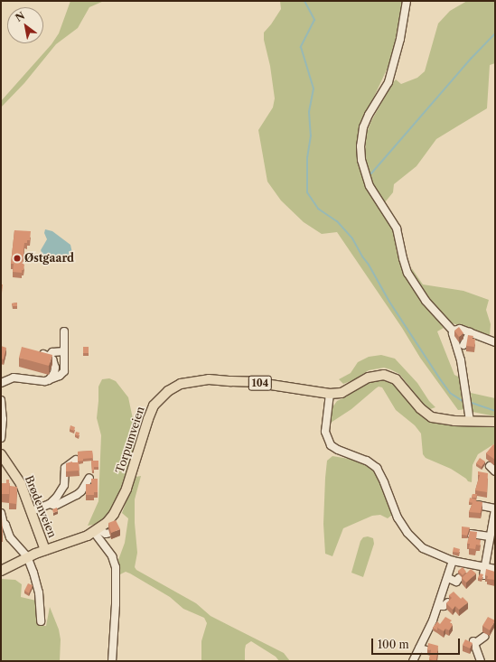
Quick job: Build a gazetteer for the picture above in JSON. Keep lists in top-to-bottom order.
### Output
{
  "streets": {
    "main road": ["104", "Torpumveien", "Brødenveien"]
  },
  "crossings": [
    ["Torpumveien", "Brødenveien"]
  ],
  "places": ["Østgaard"],
  "scale_bar": "100 m",
  "north": "top left"
}
